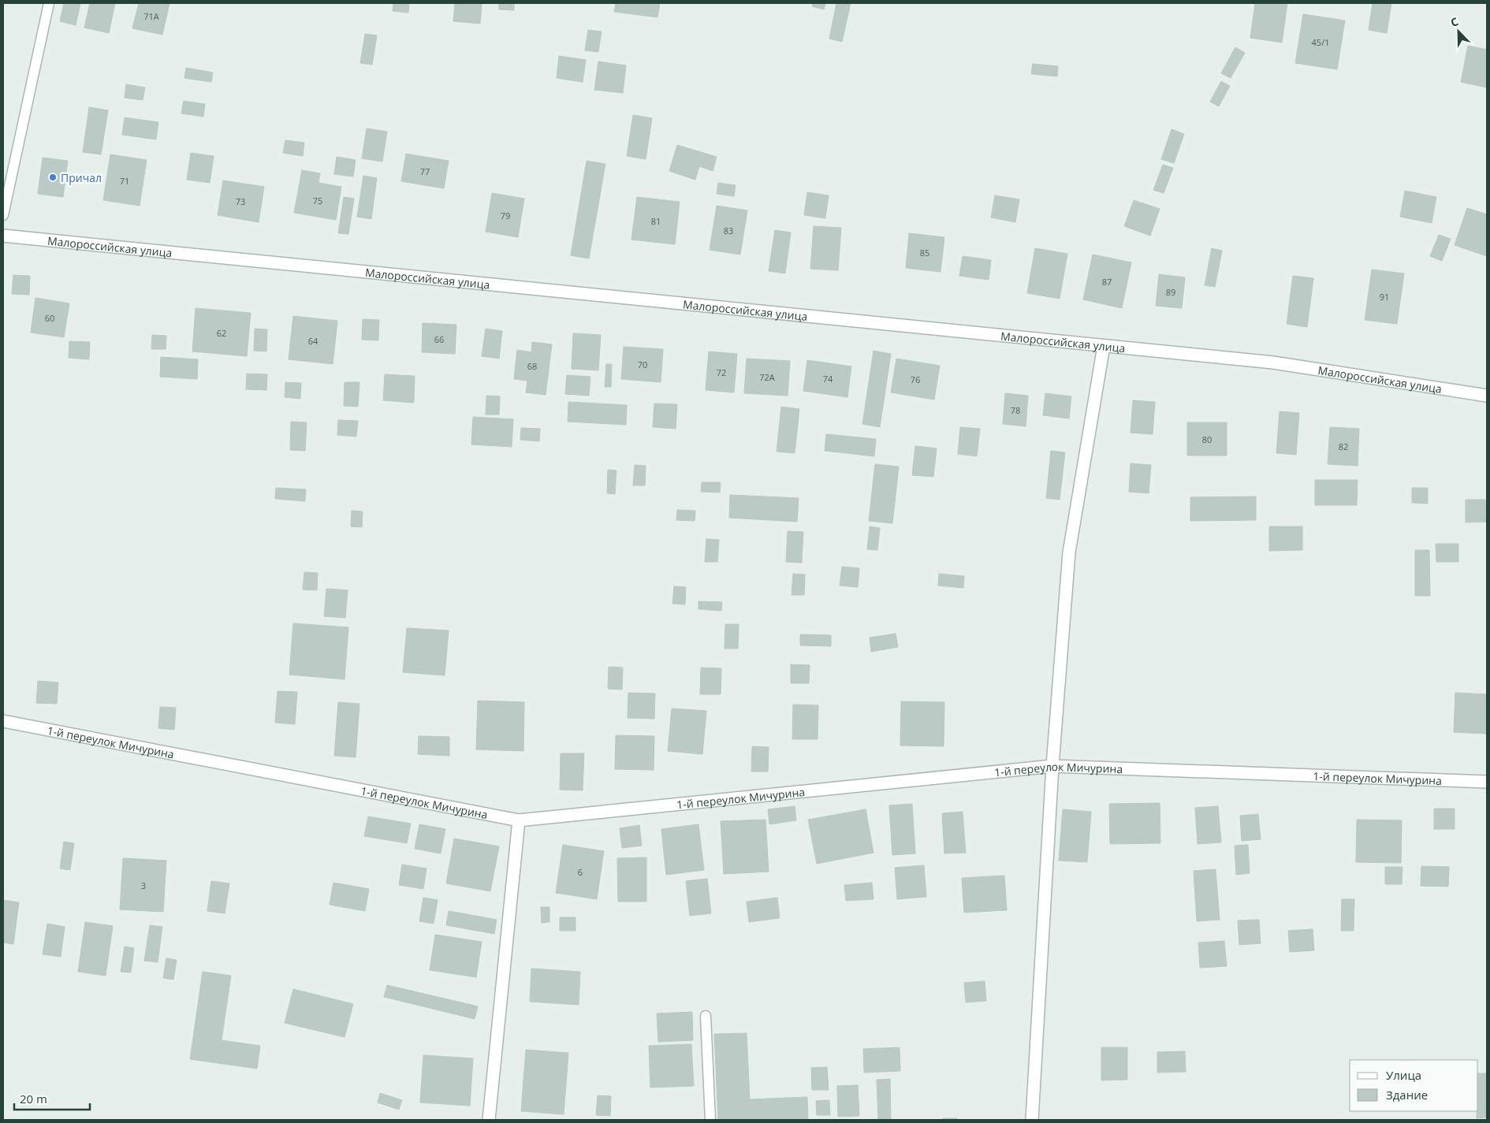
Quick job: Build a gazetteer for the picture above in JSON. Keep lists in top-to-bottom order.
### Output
{
  "streets": {
    "street": ["Малороссийская улица", "1-й переулок Мичурина"]
  },
  "places": ["Причал"],
  "house_numbers": [
    "71А",
    "45/1",
    "77",
    "71",
    "75",
    "73",
    "79",
    "81",
    "83",
    "85",
    "87",
    "89",
    "91",
    "60",
    "62",
    "66",
    "64",
    "70",
    "68",
    "72",
    "72А",
    "74",
    "76",
    "78",
    "80",
    "82",
    "6",
    "3"
  ],
  "legend": ["Улица", "Здание"],
  "scale_bar": "20 m",
  "north": "top left"
}
